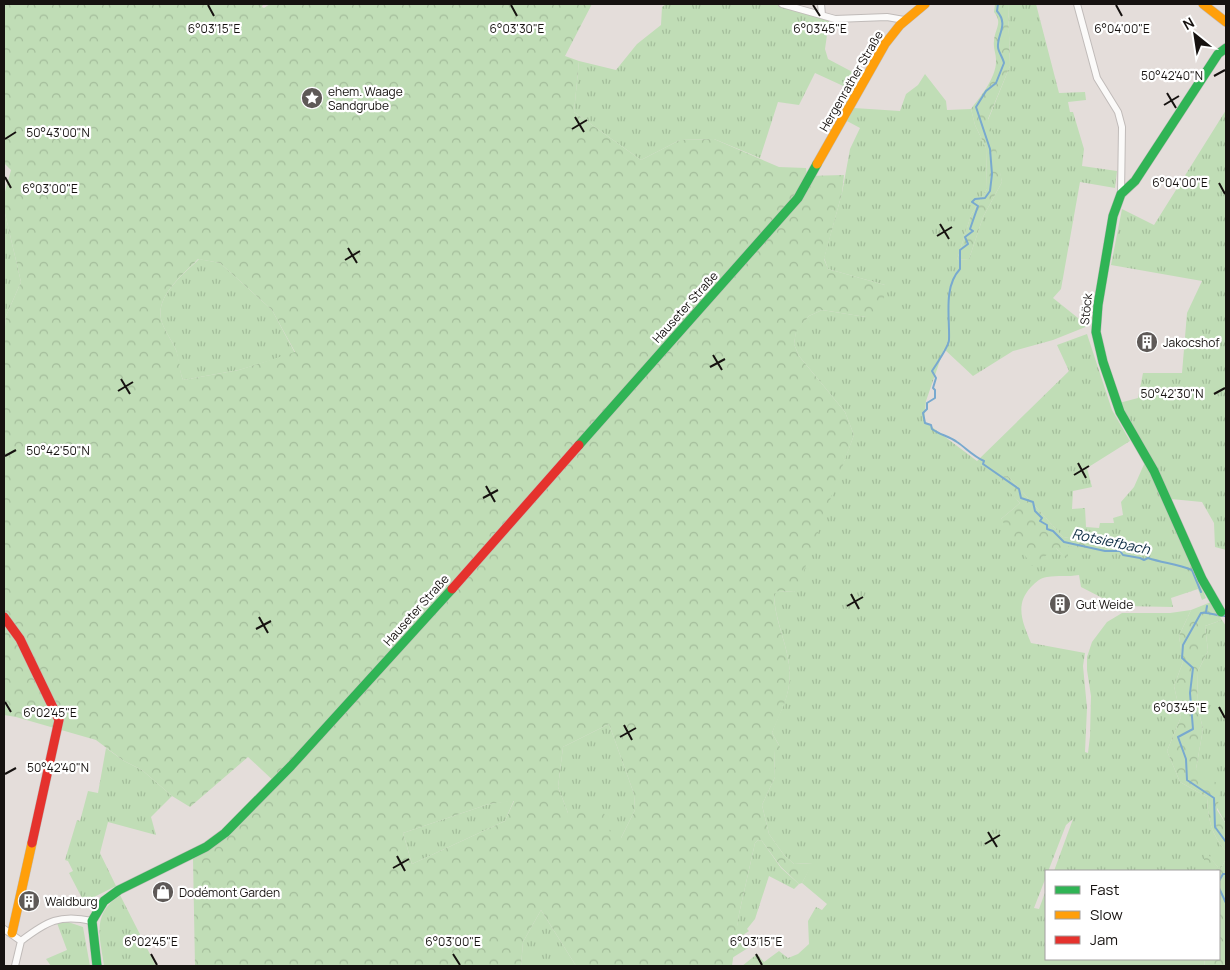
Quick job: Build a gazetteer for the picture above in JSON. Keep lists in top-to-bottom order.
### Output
{
  "streets": {
    "street": ["Hergenrather Straße", "Hauseter Straße", "Stöck"]
  },
  "crossings": [
    ["Hergenrather Straße", "Hauseter Straße"]
  ],
  "water": ["Rotsiefbach"],
  "places": {
    "place": ["ehem. Waage Sandgrube"],
    "building": ["Jakocshof", "Gut Weide", "Waldburg"],
    "shop": ["Dodémont Garden"]
  },
  "legend": ["Fast", "Slow", "Jam"],
  "north": "top left",
  "coordinates": [
    "6°03'15\"E",
    "6°03'30\"E",
    "6°03'45\"E",
    "6°04'00\"E",
    "50°42'40\"N",
    "50°43'00\"N",
    "6°03'00\"E",
    "50°42'30\"N",
    "50°42'50\"N",
    "6°02'45\"E"
  ]
}
